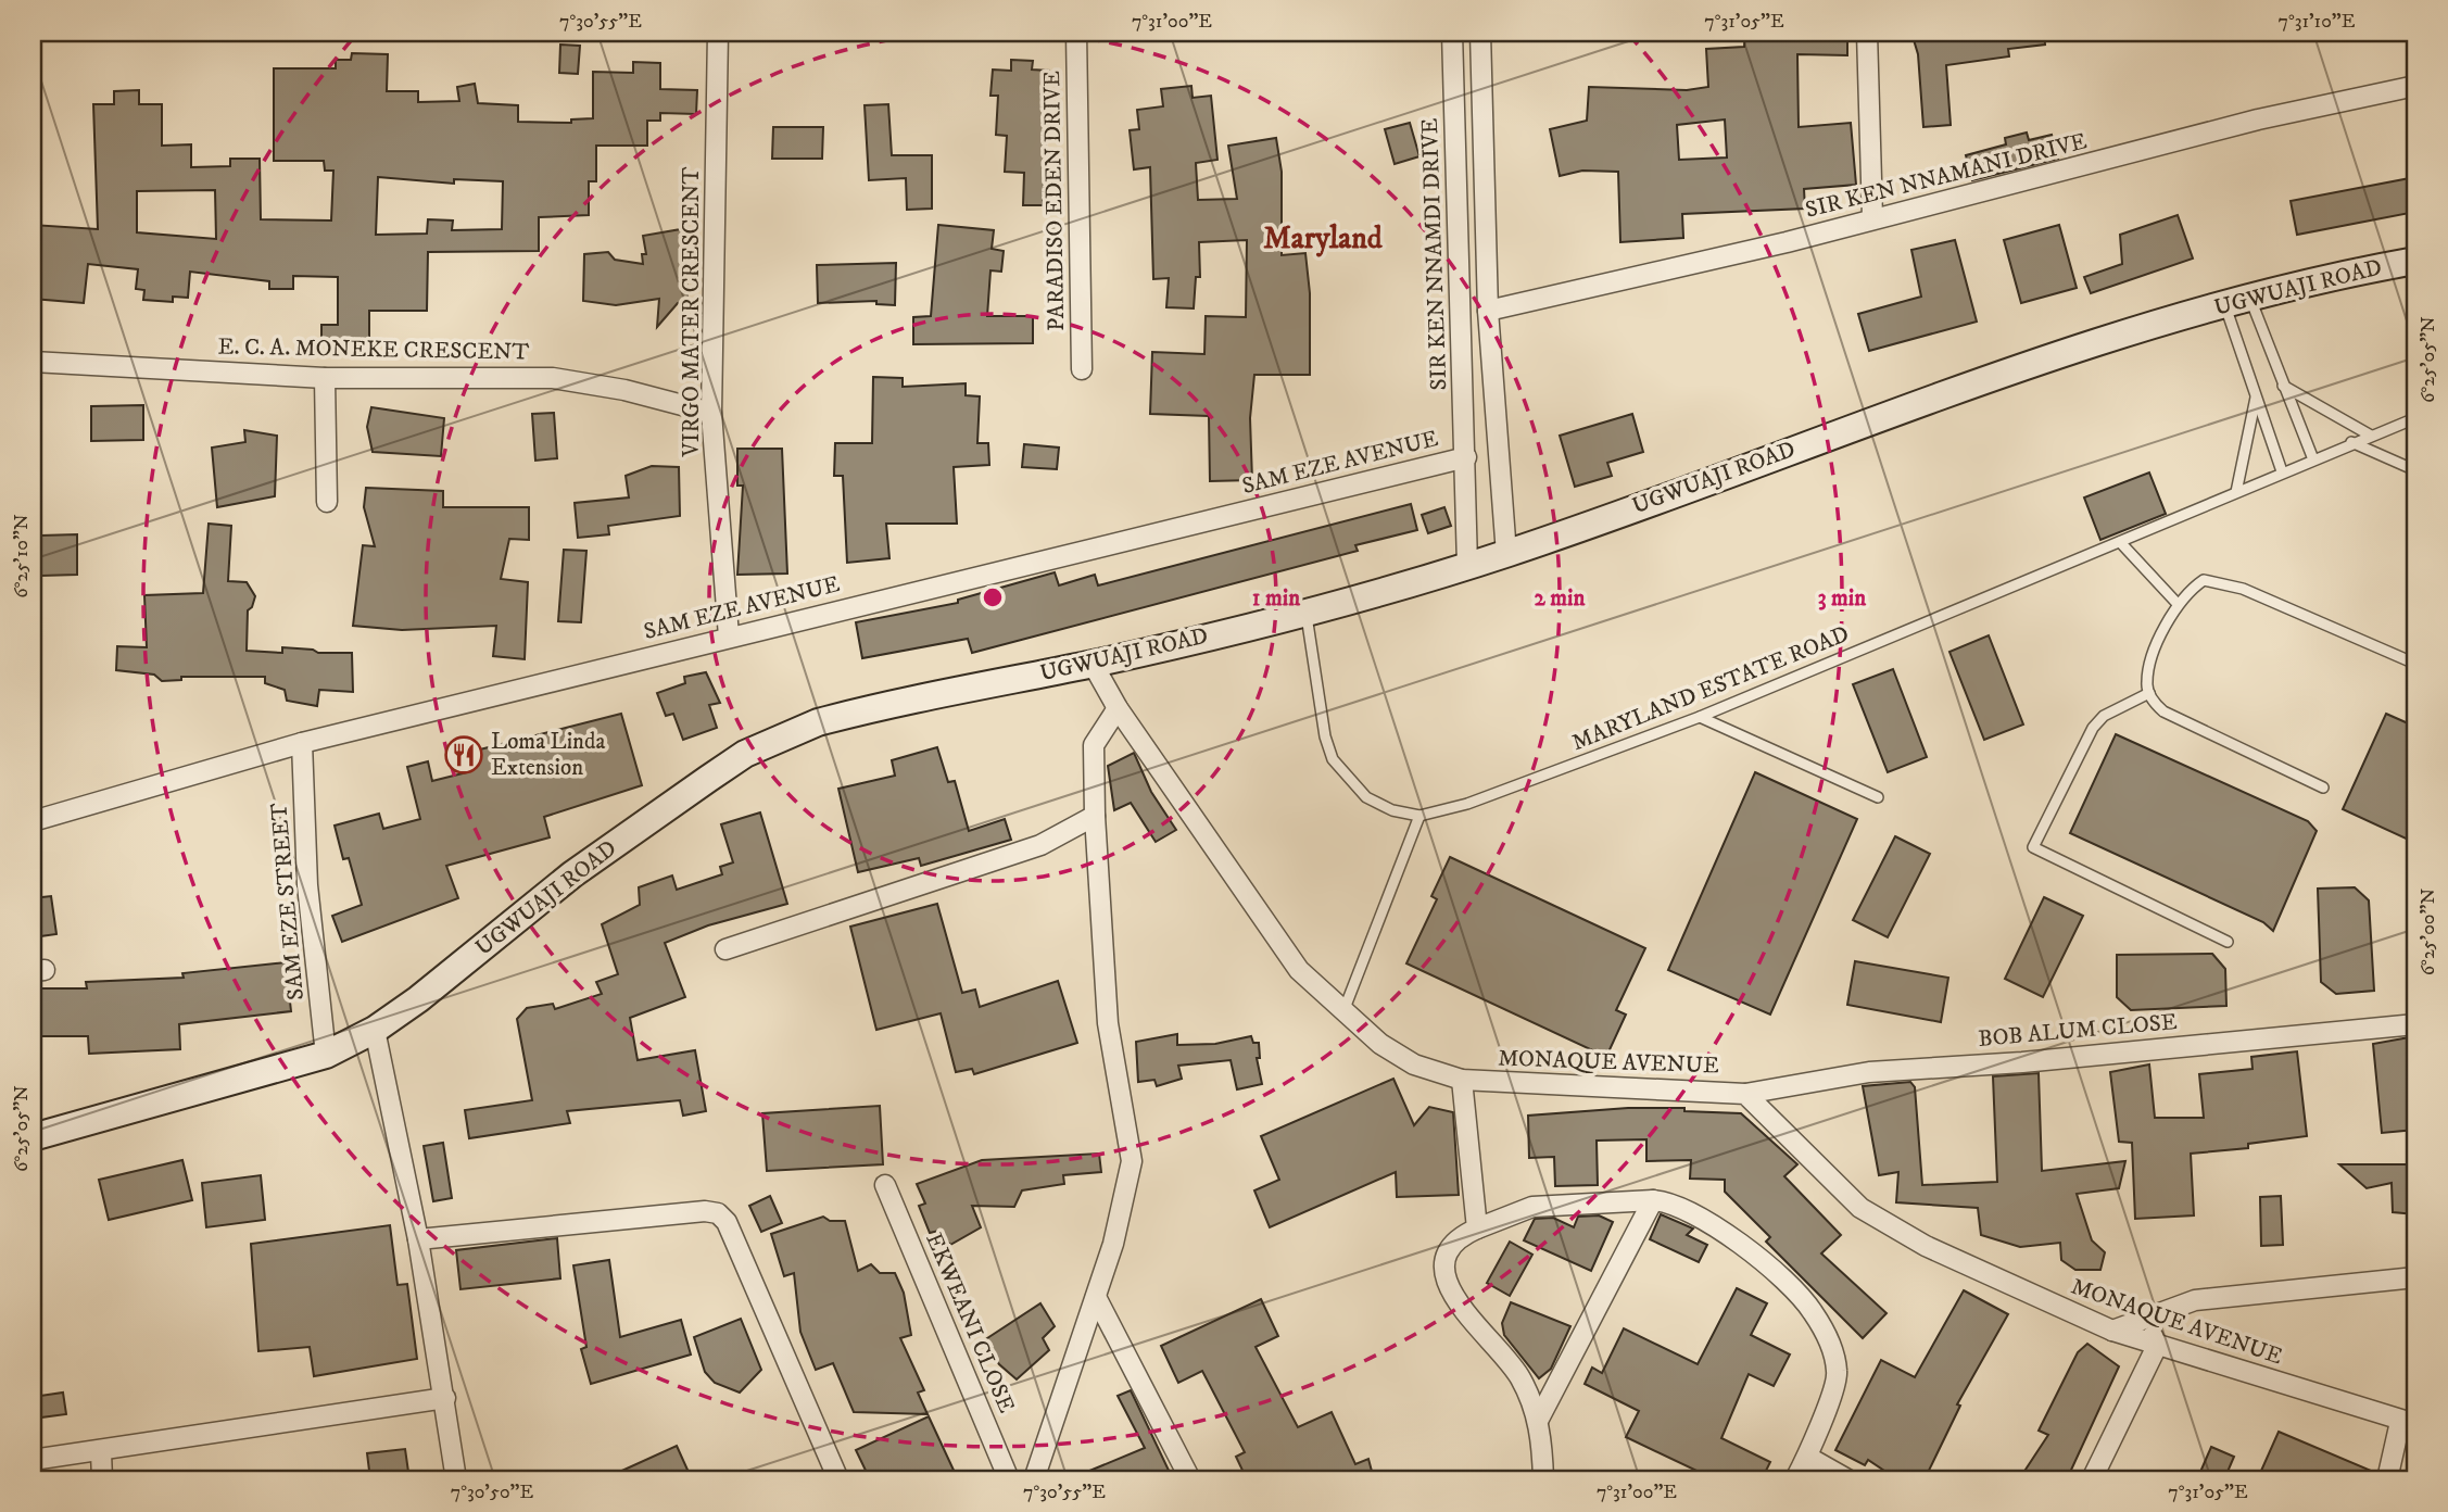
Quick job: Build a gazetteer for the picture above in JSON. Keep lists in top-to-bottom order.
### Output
{
  "streets": {
    "main road": ["UGWUAJI ROAD"],
    "street": [
      "SIR KEN NNAMANI DRIVE",
      "PARADISO EDEN DRIVE",
      "SIR KEN NNAMDI DRIVE",
      "VIRGO MATER CRESCENT",
      "E. C. A. MONEKE CRESCENT",
      "SAM EZE AVENUE",
      "SAM EZE STREET",
      "BOB ALUM CLOSE",
      "MONAQUE AVENUE",
      "EKWEANI CLOSE"
    ],
    "lane": ["MARYLAND ESTATE ROAD"]
  },
  "crossings": [
    ["SIR KEN NNAMDI DRIVE", "UGWUAJI ROAD"],
    ["SIR KEN NNAMDI DRIVE", "SAM EZE AVENUE"],
    ["UGWUAJI ROAD", "MARYLAND ESTATE ROAD"],
    ["UGWUAJI ROAD", "SAM EZE STREET"],
    ["UGWUAJI ROAD", "MONAQUE AVENUE"],
    ["VIRGO MATER CRESCENT", "E. C. A. MONEKE CRESCENT"],
    ["VIRGO MATER CRESCENT", "SAM EZE AVENUE"],
    ["SAM EZE AVENUE", "SAM EZE STREET"],
    ["BOB ALUM CLOSE", "MONAQUE AVENUE"]
  ],
  "districts": ["Maryland"],
  "places": {
    "restaurant": ["Loma Linda Extension"]
  },
  "coordinates": [
    "7°30'55\"E",
    "7°31'00\"E",
    "7°31'05\"E",
    "7°31'10\"E",
    "6°25'05\"N",
    "6°25'10\"N",
    "6°25'00\"N",
    "7°30'50\"E"
  ],
  "rings": ["1 min", "2 min", "3 min"]
}
